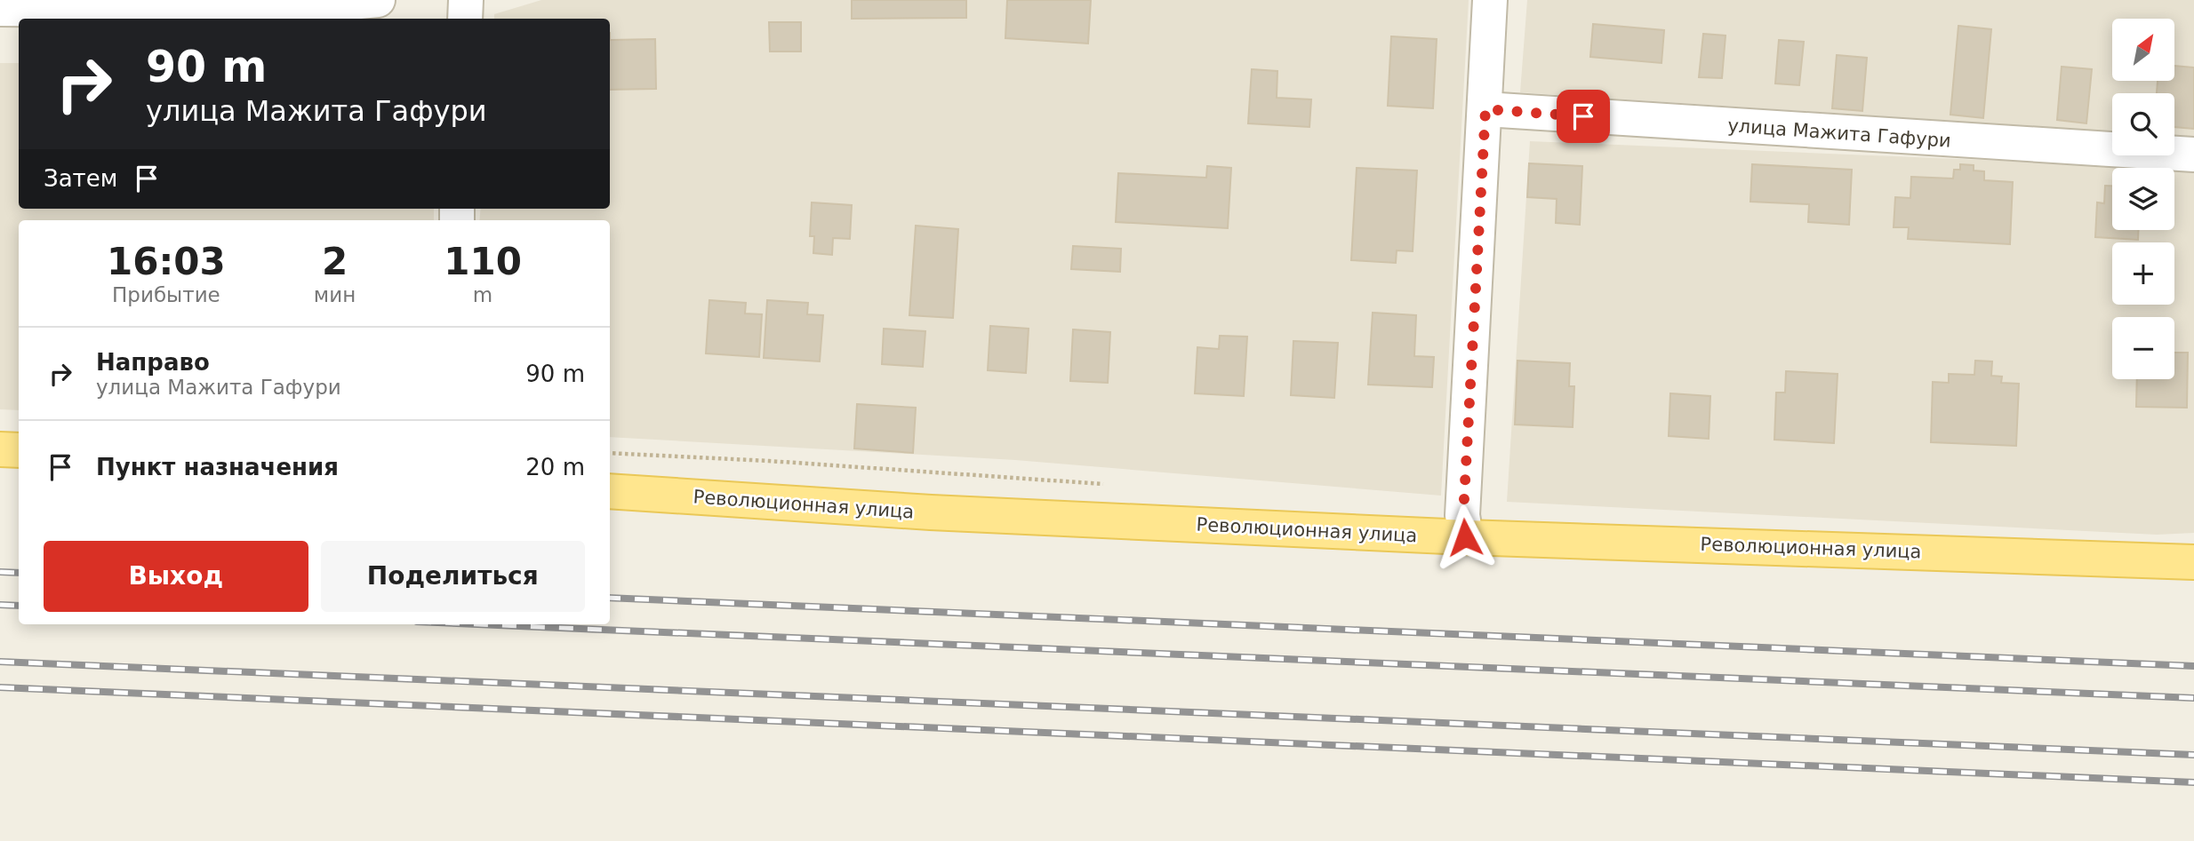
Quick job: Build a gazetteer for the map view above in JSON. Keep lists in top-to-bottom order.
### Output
{
  "streets": {
    "main road": ["Революционная улица"],
    "street": ["улица Мажита Гафури"]
  },
  "north": "top right",
  "page": {
    "map_buttons": ["+", "−"],
    "turn": ["90 m", "улица Мажита Гафури"],
    "then": "Затем",
    "eta": [
      "16:03",
      "Прибытие",
      "2",
      "мин",
      "110",
      "m"
    ],
    "list": [
      {
        "name": "Направо",
        "note": "улица Мажита Гафури",
        "value": "90 m"
      },
      {
        "name": "Пункт назначения",
        "value": "20 m"
      }
    ],
    "buttons": ["Выход", "Поделиться"]
  }
}
